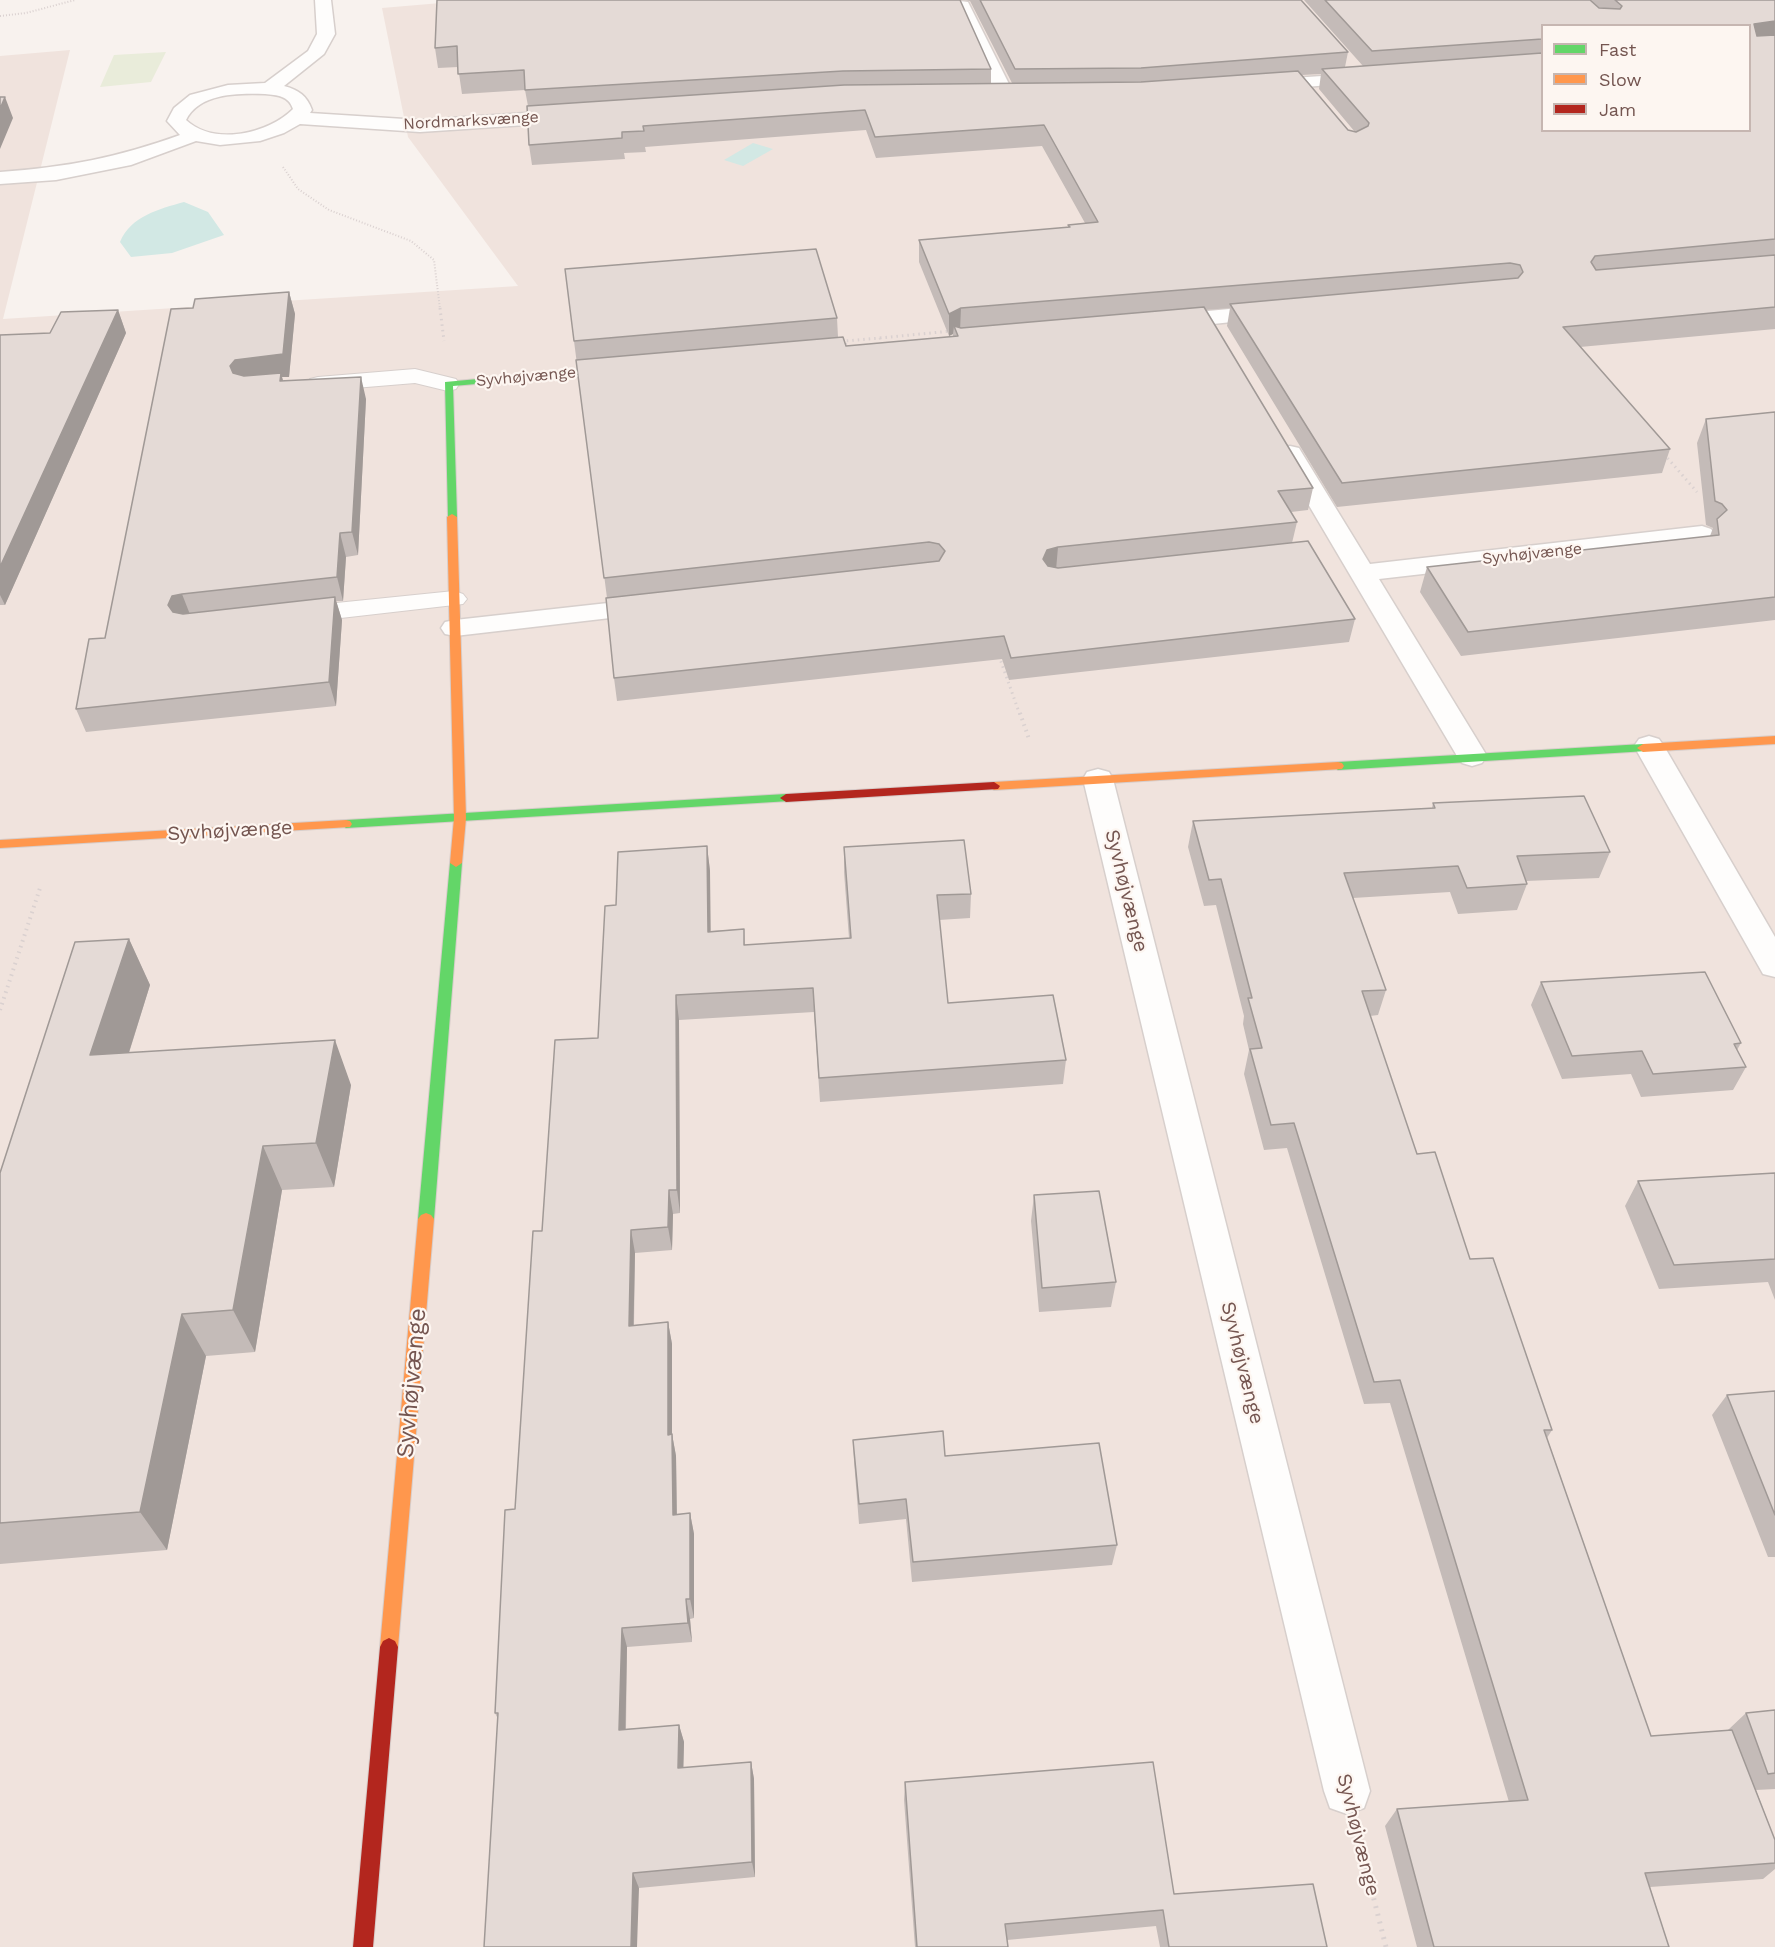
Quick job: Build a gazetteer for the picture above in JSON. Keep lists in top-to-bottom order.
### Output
{
  "streets": {
    "street": ["Nordmarksvænge", "Syvhøjvænge"]
  },
  "legend": ["Fast", "Slow", "Jam"]
}
